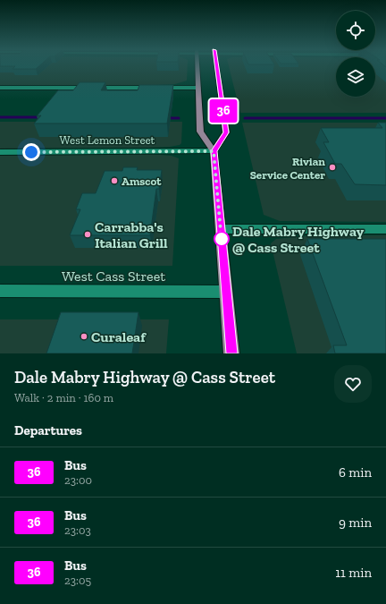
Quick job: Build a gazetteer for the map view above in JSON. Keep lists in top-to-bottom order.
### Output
{
  "streets": {
    "street": ["West Lemon Street", "West Cass Street"]
  },
  "places": [
    "Rivian Service Center",
    "Amscot",
    "Carrabba's Italian Grill",
    "Dale Mabry Highway @ Cass Street",
    "Curaleaf"
  ],
  "lines": ["bus line 36"],
  "page": {
    "on_map": "36",
    "heading": [
      ["Dale Mabry Highway @ Cass Street", "Walk · 2 min · 160 m"],
      "Departures"
    ],
    "list": [
      {
        "mark": "36",
        "name": "Bus",
        "note": "23:00",
        "value": "6 min"
      },
      {
        "mark": "36",
        "name": "Bus",
        "note": "23:03",
        "value": "9 min"
      },
      {
        "mark": "36",
        "name": "Bus",
        "note": "23:05",
        "value": "11 min"
      }
    ]
  }
}
